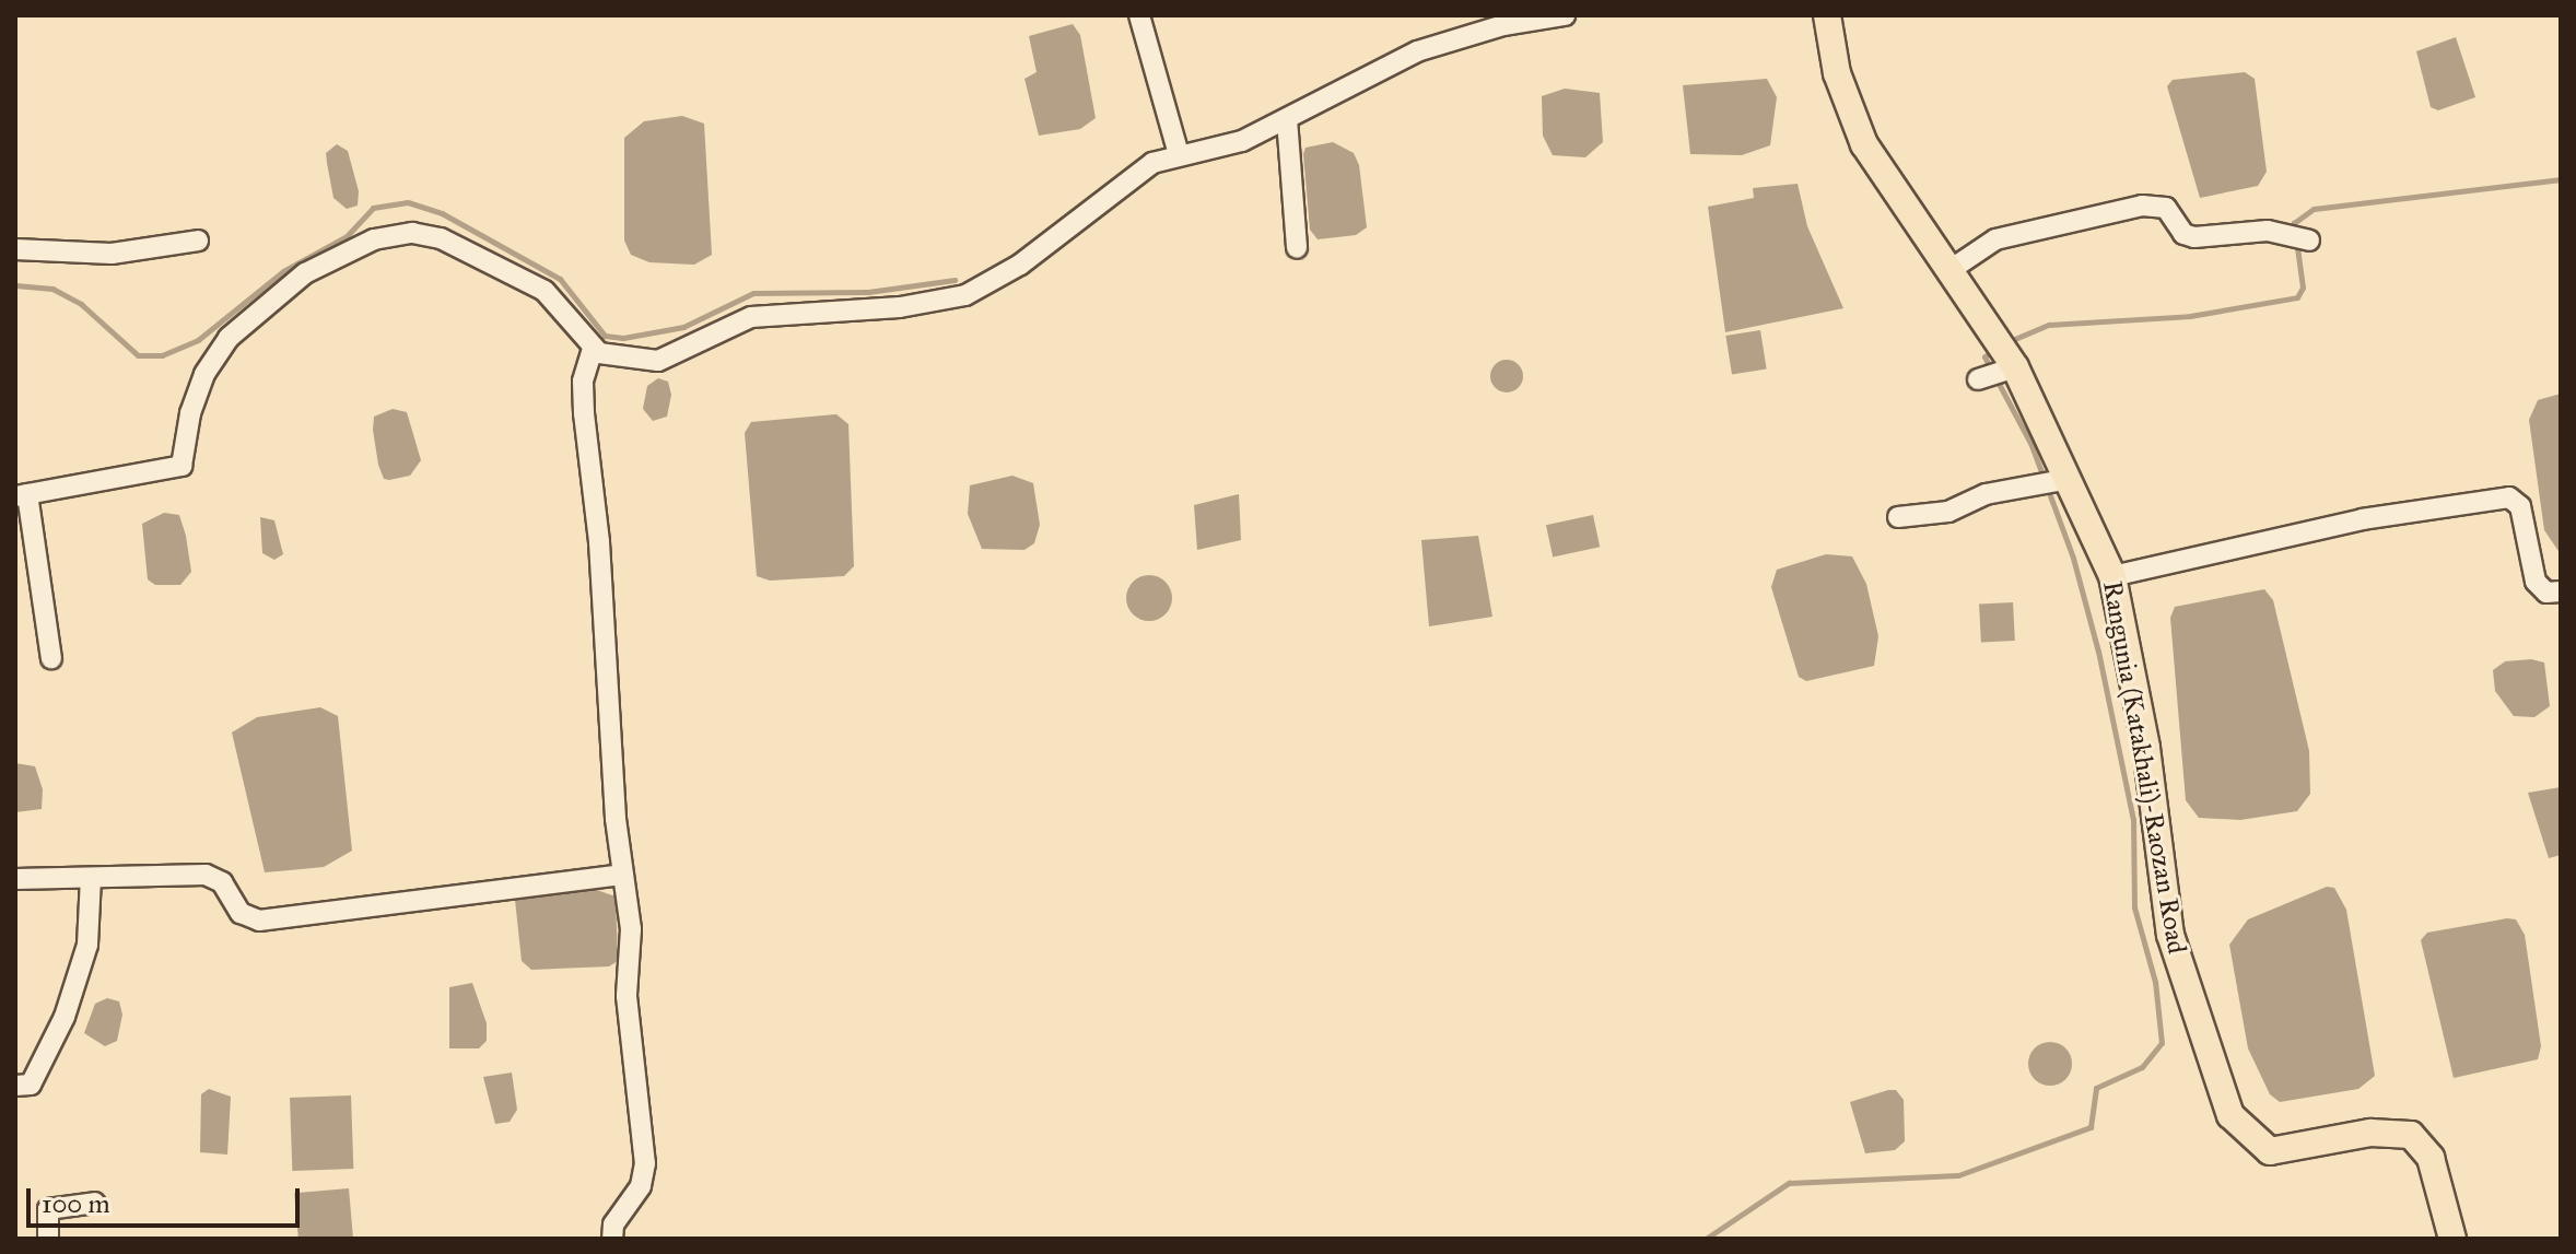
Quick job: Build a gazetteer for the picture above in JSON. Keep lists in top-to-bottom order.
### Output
{
  "streets": {
    "main road": ["Rangunia (Katakhali)-Raozan Road"]
  },
  "scale_bar": "100 m"
}
